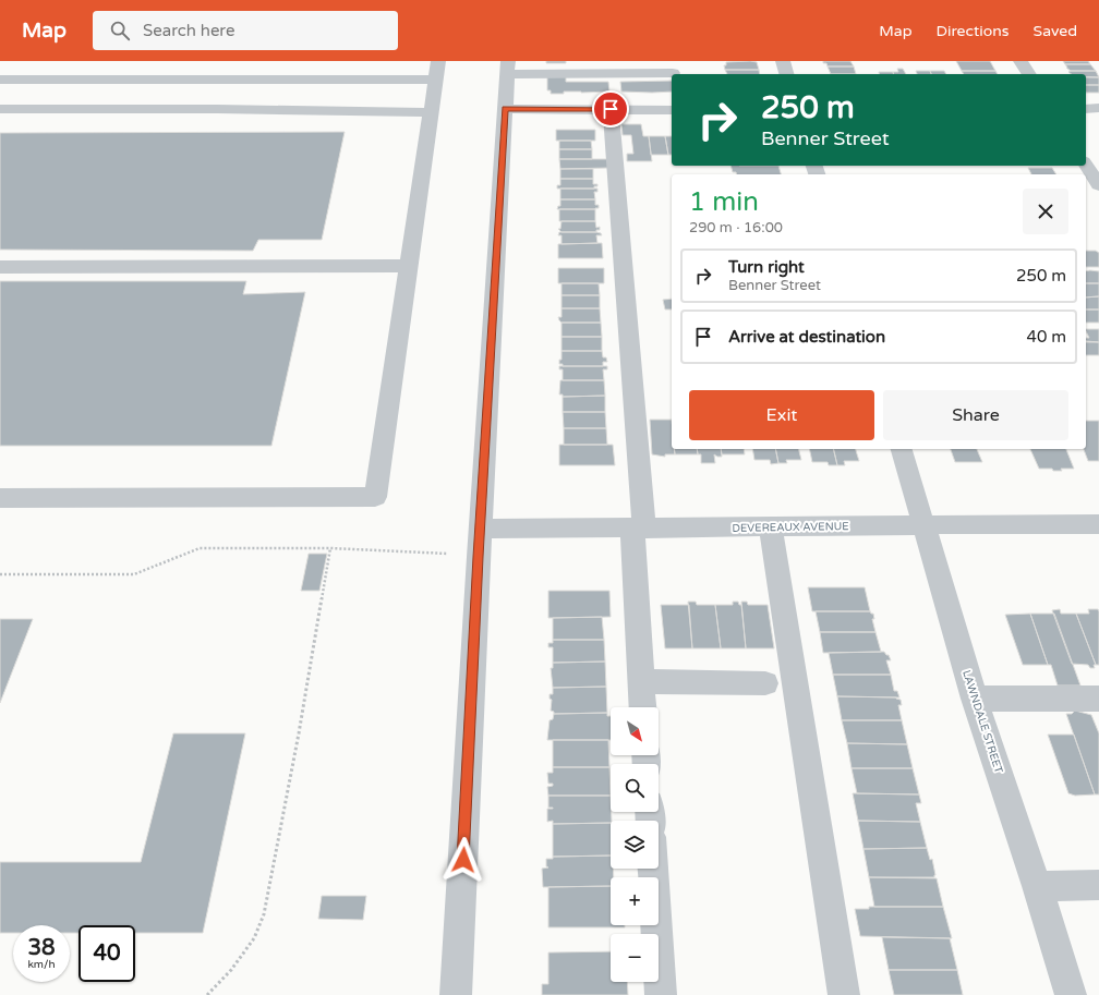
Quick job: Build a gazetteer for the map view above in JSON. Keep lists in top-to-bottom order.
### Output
{
  "streets": {
    "street": ["DEVEREAUX AVENUE", "LAWNDALE STREET"]
  },
  "crossings": [
    ["DEVEREAUX AVENUE", "LAWNDALE STREET"]
  ],
  "north": "bottom right",
  "page": {
    "header": "Map",
    "search": "Search here",
    "nav": ["Map", "Directions", "Saved"],
    "turn": ["250 m", "Benner Street"],
    "heading": ["1 min", "290 m · 16:00"],
    "list": [
      {
        "name": "Turn right",
        "note": "Benner Street",
        "value": "250 m"
      },
      {
        "name": "Arrive at destination",
        "value": "40 m"
      }
    ],
    "buttons": ["Exit", "Share"],
    "map_buttons": ["+", "−"],
    "speed": "38 km/h",
    "limit": "40"
  }
}
